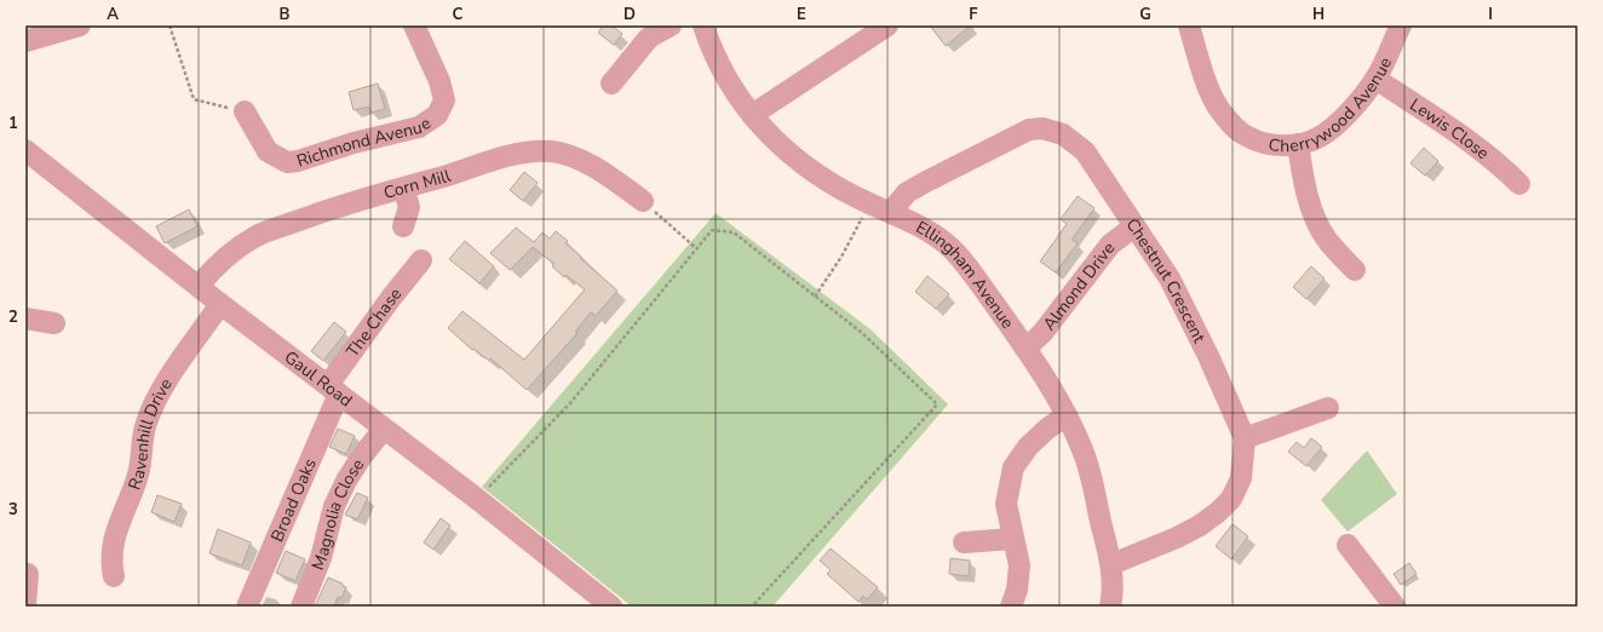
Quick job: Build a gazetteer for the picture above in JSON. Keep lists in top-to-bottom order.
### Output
{
  "streets": {
    "street": [
      "Cherrywood Avenue",
      "Lewis Close",
      "Richmond Avenue",
      "Corn Mill",
      "Ellingham Avenue",
      "Chestnut Crescent",
      "Almond Drive",
      "The Chase",
      "Gaul Road",
      "Ravenhill Drive",
      "Broad Oaks",
      "Magnolia Close"
    ]
  },
  "crossings": [
    ["Cherrywood Avenue", "Lewis Close"],
    ["Corn Mill", "Gaul Road"],
    ["Ellingham Avenue", "Chestnut Crescent"],
    ["Ellingham Avenue", "Almond Drive"],
    ["Chestnut Crescent", "Almond Drive"],
    ["The Chase", "Gaul Road"],
    ["The Chase", "Broad Oaks"],
    ["Gaul Road", "Ravenhill Drive"],
    ["Gaul Road", "Broad Oaks"],
    ["Gaul Road", "Magnolia Close"]
  ],
  "grid": {
    "columns": [
      "A",
      "B",
      "C",
      "D",
      "E",
      "F",
      "G",
      "H",
      "I"
    ],
    "rows": ["1", "2", "3"]
  }
}
